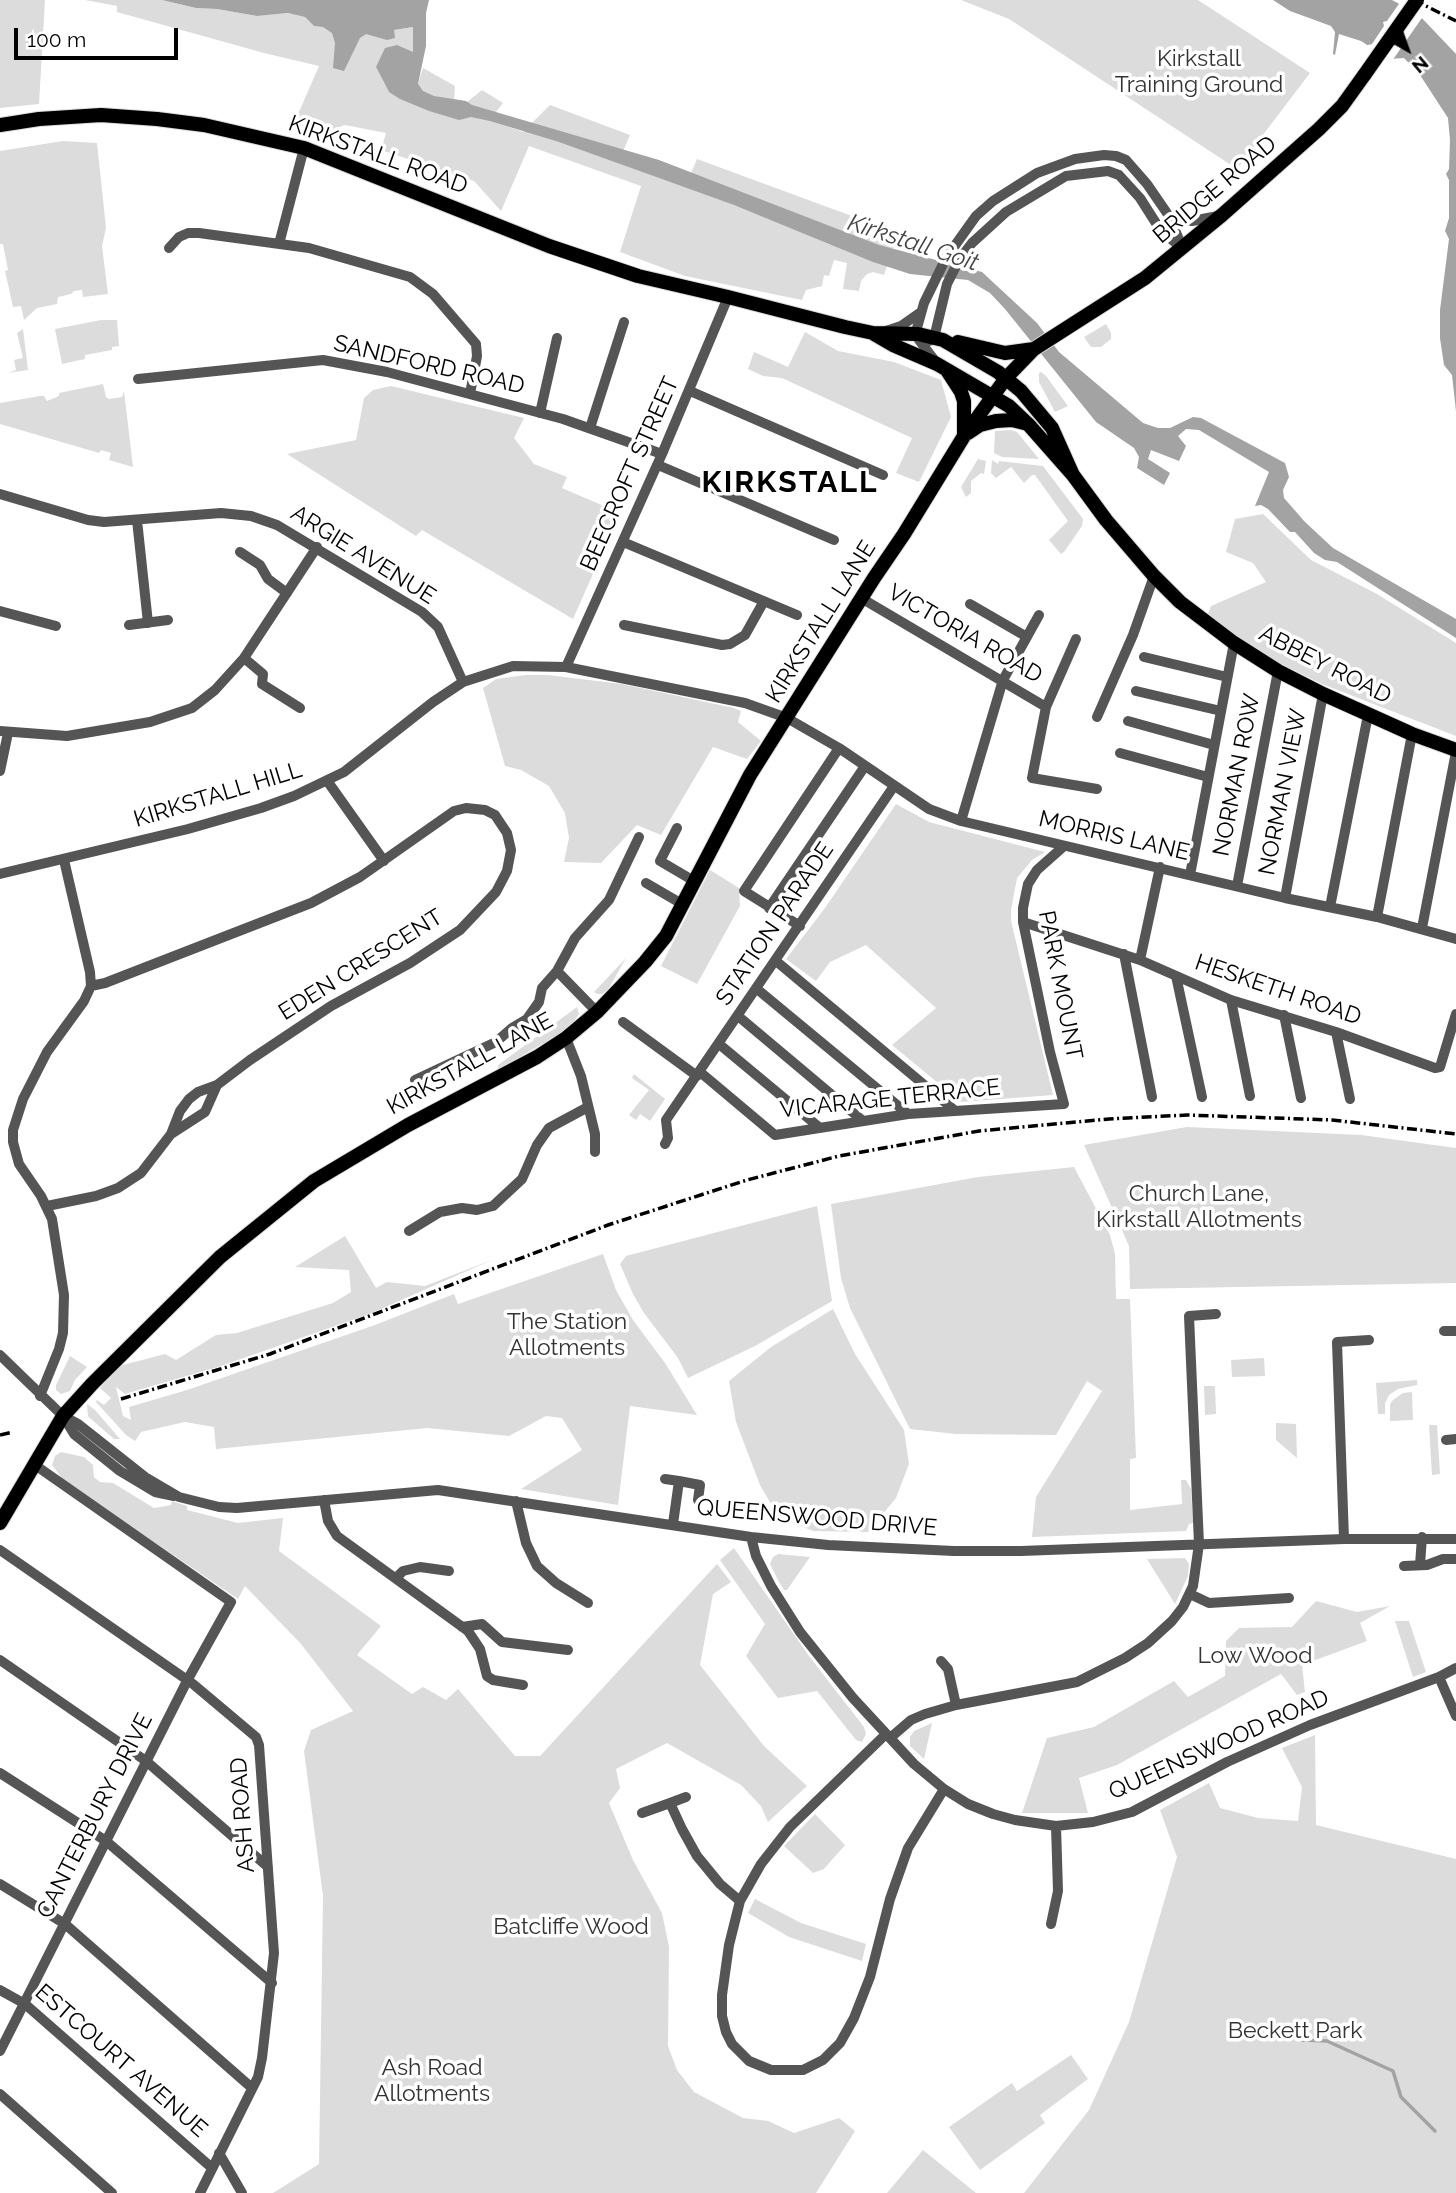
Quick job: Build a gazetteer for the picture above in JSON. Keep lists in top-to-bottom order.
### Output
{
  "streets": {
    "main road": [
      "KIRKSTALL ROAD",
      "BRIDGE ROAD",
      "KIRKSTALL LANE",
      "ABBEY ROAD"
    ],
    "street": [
      "SANDFORD ROAD",
      "BEECROFT STREET",
      "ARGIE AVENUE",
      "VICTORIA ROAD",
      "NORMAN ROW",
      "NORMAN VIEW",
      "KIRKSTALL HILL",
      "MORRIS LANE",
      "STATION PARADE",
      "EDEN CRESCENT",
      "PARK MOUNT",
      "HESKETH ROAD",
      "VICARAGE TERRACE",
      "QUEENSWOOD DRIVE",
      "QUEENSWOOD ROAD",
      "ASH ROAD",
      "CANTERBURY DRIVE",
      "ESTCOURT AVENUE"
    ]
  },
  "crossings": [
    ["KIRKSTALL ROAD", "BEECROFT STREET"],
    ["KIRKSTALL ROAD", "ABBEY ROAD"],
    ["BRIDGE ROAD", "KIRKSTALL LANE"],
    ["BRIDGE ROAD", "ABBEY ROAD"],
    ["SANDFORD ROAD", "BEECROFT STREET"],
    ["BEECROFT STREET", "KIRKSTALL HILL"],
    ["ARGIE AVENUE", "KIRKSTALL HILL"],
    ["KIRKSTALL LANE", "VICTORIA ROAD"],
    ["KIRKSTALL LANE", "ABBEY ROAD"],
    ["KIRKSTALL LANE", "KIRKSTALL HILL"],
    ["KIRKSTALL LANE", "MORRIS LANE"],
    ["KIRKSTALL LANE", "QUEENSWOOD DRIVE"],
    ["KIRKSTALL LANE", "CANTERBURY DRIVE"],
    ["ABBEY ROAD", "NORMAN ROW"],
    ["ABBEY ROAD", "NORMAN VIEW"],
    ["NORMAN ROW", "MORRIS LANE"],
    ["NORMAN VIEW", "MORRIS LANE"],
    ["KIRKSTALL HILL", "MORRIS LANE"],
    ["MORRIS LANE", "STATION PARADE"],
    ["MORRIS LANE", "PARK MOUNT"],
    ["STATION PARADE", "VICARAGE TERRACE"],
    ["PARK MOUNT", "HESKETH ROAD"],
    ["PARK MOUNT", "VICARAGE TERRACE"],
    ["QUEENSWOOD DRIVE", "QUEENSWOOD ROAD"],
    ["ASH ROAD", "CANTERBURY DRIVE"],
    ["ASH ROAD", "ESTCOURT AVENUE"],
    ["CANTERBURY DRIVE", "ESTCOURT AVENUE"]
  ],
  "districts": ["KIRKSTALL"],
  "water": ["Kirkstall Goit"],
  "parks": [
    "Kirkstall Training Ground",
    "Church Lane, Kirkstall Allotments",
    "The Station Allotments",
    "Low Wood",
    "Batcliffe Wood",
    "Beckett Park",
    "Ash Road Allotments"
  ],
  "scale_bar": "100 m",
  "north": "bottom right"
}
